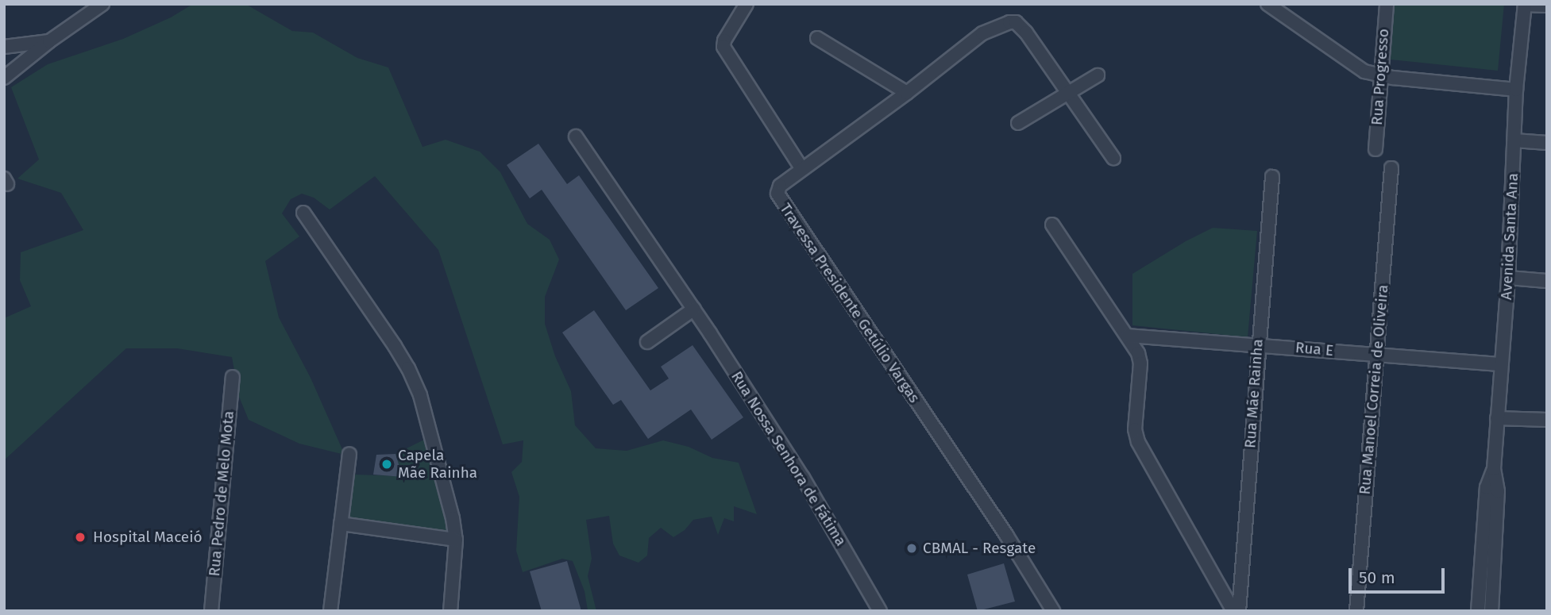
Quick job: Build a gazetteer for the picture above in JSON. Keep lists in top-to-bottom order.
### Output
{
  "streets": {
    "street": [
      "Rua Progresso",
      "Avenida Santa Ana",
      "Travessa Presidente Getúlio Vargas",
      "Rua E",
      "Rua Manoel Correia de Oliveira",
      "Rua Mãe Rainha",
      "Rua Nossa Senhora de Fátima",
      "Rua Pedro de Melo Mota"
    ]
  },
  "crossings": [
    ["Avenida Santa Ana", "Rua E"],
    ["Rua E", "Rua Manoel Correia de Oliveira"],
    ["Rua E", "Rua Mãe Rainha"]
  ],
  "places": ["Capela Mãe Rainha", "Hospital Maceió", "CBMAL - Resgate"],
  "scale_bar": "50 m"
}
